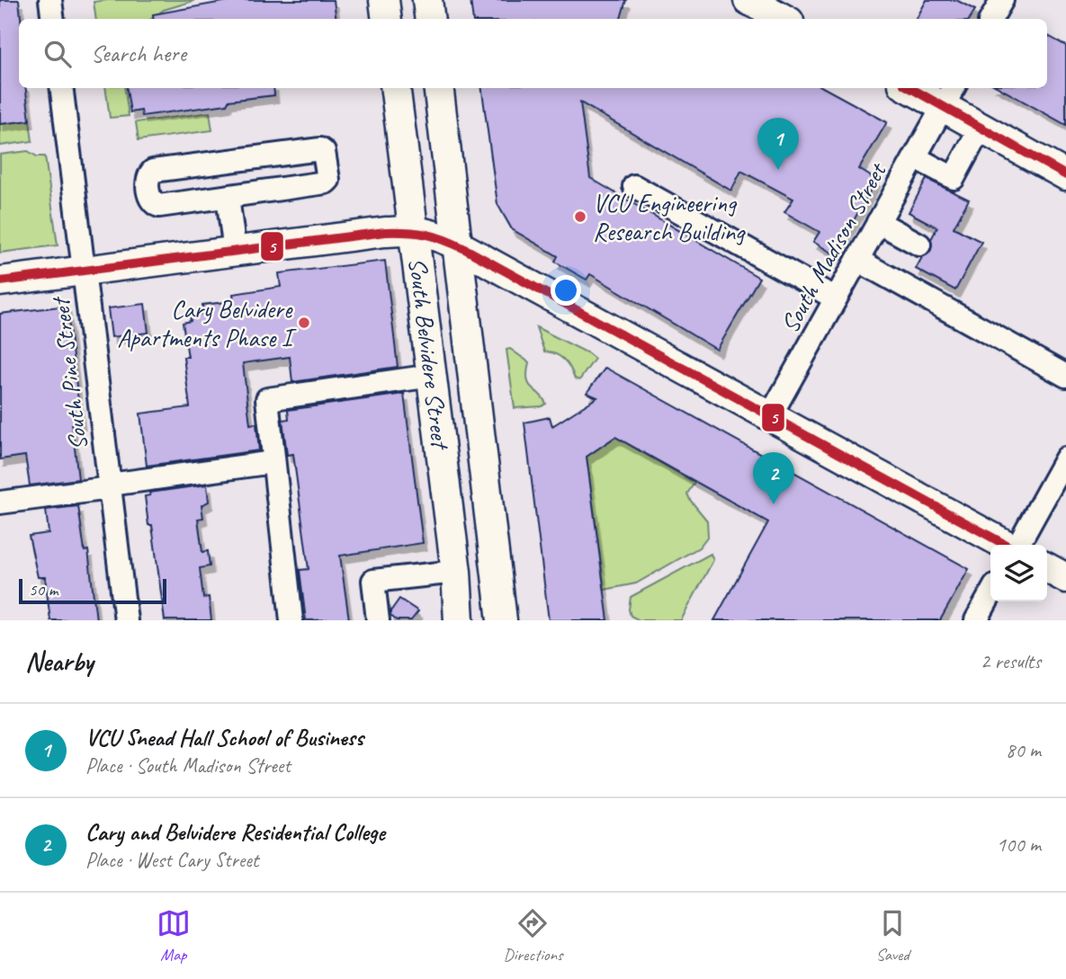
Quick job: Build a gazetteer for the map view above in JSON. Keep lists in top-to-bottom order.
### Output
{
  "streets": {
    "main road": ["South Belvidere Street"],
    "street": ["South Madison Street", "South Pine Street"]
  },
  "places": ["VCU Engineering Research Building", "Cary Belvidere Apartments Phase I"],
  "lines": ["transit line 5"],
  "scale_bar": "50 m",
  "page": {
    "search": "Search here",
    "pins": ["1", "2"],
    "scale": "50 m",
    "heading": ["Nearby", "2 results"],
    "list": [
      {
        "mark": "1",
        "name": "VCU Snead Hall School of Business",
        "note": "Place · South Madison Street",
        "value": "80 m"
      },
      {
        "mark": "2",
        "name": "Cary and Belvidere Residential College",
        "note": "Place · West Cary Street",
        "value": "100 m"
      }
    ],
    "nav": ["Map", "Directions", "Saved"]
  }
}
